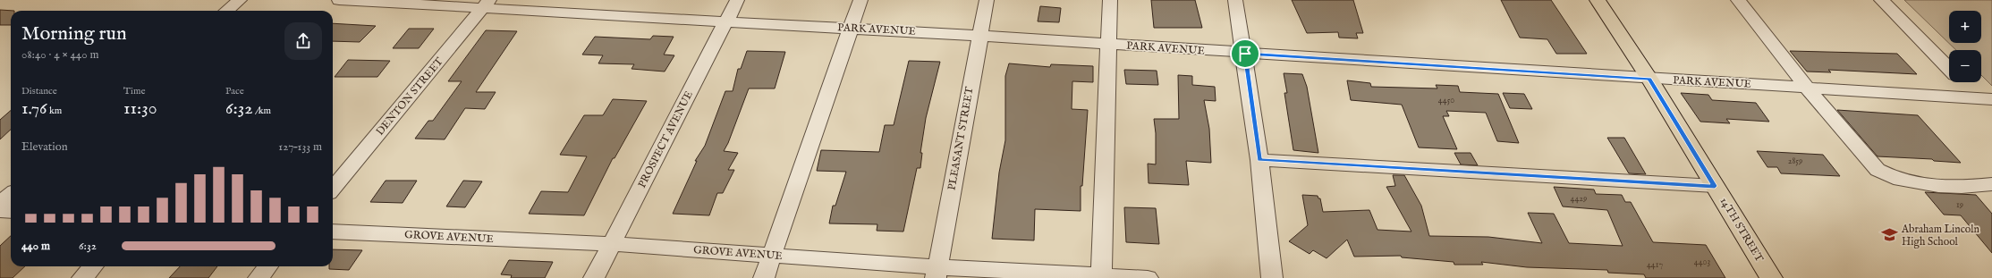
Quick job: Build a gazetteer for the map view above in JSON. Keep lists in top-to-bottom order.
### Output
{
  "streets": {
    "main road": ["14TH STREET"],
    "street": [
      "PARK AVENUE",
      "DENTON STREET",
      "PLEASANT STREET",
      "PROSPECT AVENUE",
      "GROVE AVENUE"
    ]
  },
  "crossings": [
    ["PARK AVENUE", "DENTON STREET"],
    ["PARK AVENUE", "PLEASANT STREET"],
    ["PARK AVENUE", "PROSPECT AVENUE"],
    ["PARK AVENUE", "14TH STREET"],
    ["PLEASANT STREET", "GROVE AVENUE"],
    ["PROSPECT AVENUE", "GROVE AVENUE"]
  ],
  "places": {
    "school or university": ["Abraham Lincoln High School"]
  },
  "house_numbers": [
    "4450",
    "2859",
    "4429",
    "19",
    "4403",
    "4417"
  ],
  "page": {
    "map_buttons": ["+", "−"],
    "heading": ["Morning run", "08:40 · 4 × 440 m"],
    "stats": [
      ["Distance", "1.76 km"],
      ["Time", "11:30"],
      ["Pace", "6:32 /km"]
    ],
    "chart": ["Elevation", "127–133 m"],
    "list": [
      {
        "name": "440 m",
        "note": "6:32"
      }
    ]
  }
}
